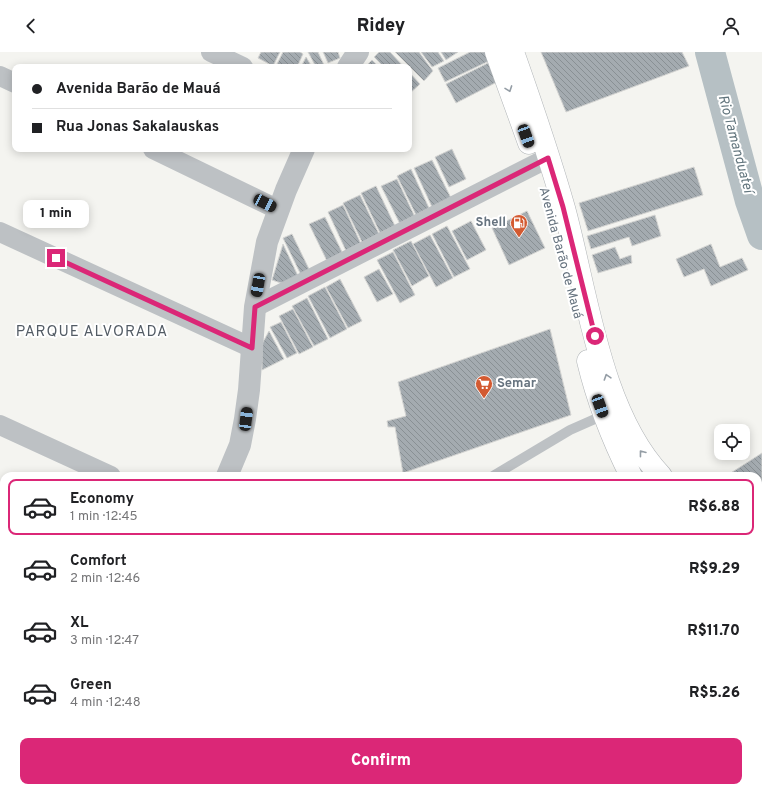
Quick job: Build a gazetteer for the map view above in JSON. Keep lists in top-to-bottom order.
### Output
{
  "streets": {
    "main road": ["Avenida Barão de Mauá"]
  },
  "districts": ["PARQUE ALVORADA"],
  "water": ["Rio Tamanduateí"],
  "places": {
    "fuel station": ["Shell"],
    "supermarket": ["Semar"]
  },
  "page": {
    "header": "Ridey",
    "banner": ["Avenida Barão de Mauá", "Rua Jonas Sakalauskas"],
    "bubble": "1 min",
    "list": [
      {
        "name": "Economy",
        "note": "1 min · 12:45",
        "value": "R$6.88"
      },
      {
        "name": "Comfort",
        "note": "2 min · 12:46",
        "value": "R$9.29"
      },
      {
        "name": "XL",
        "note": "3 min · 12:47",
        "value": "R$11.70"
      },
      {
        "name": "Green",
        "note": "4 min · 12:48",
        "value": "R$5.26"
      }
    ],
    "buttons": "Confirm"
  }
}
